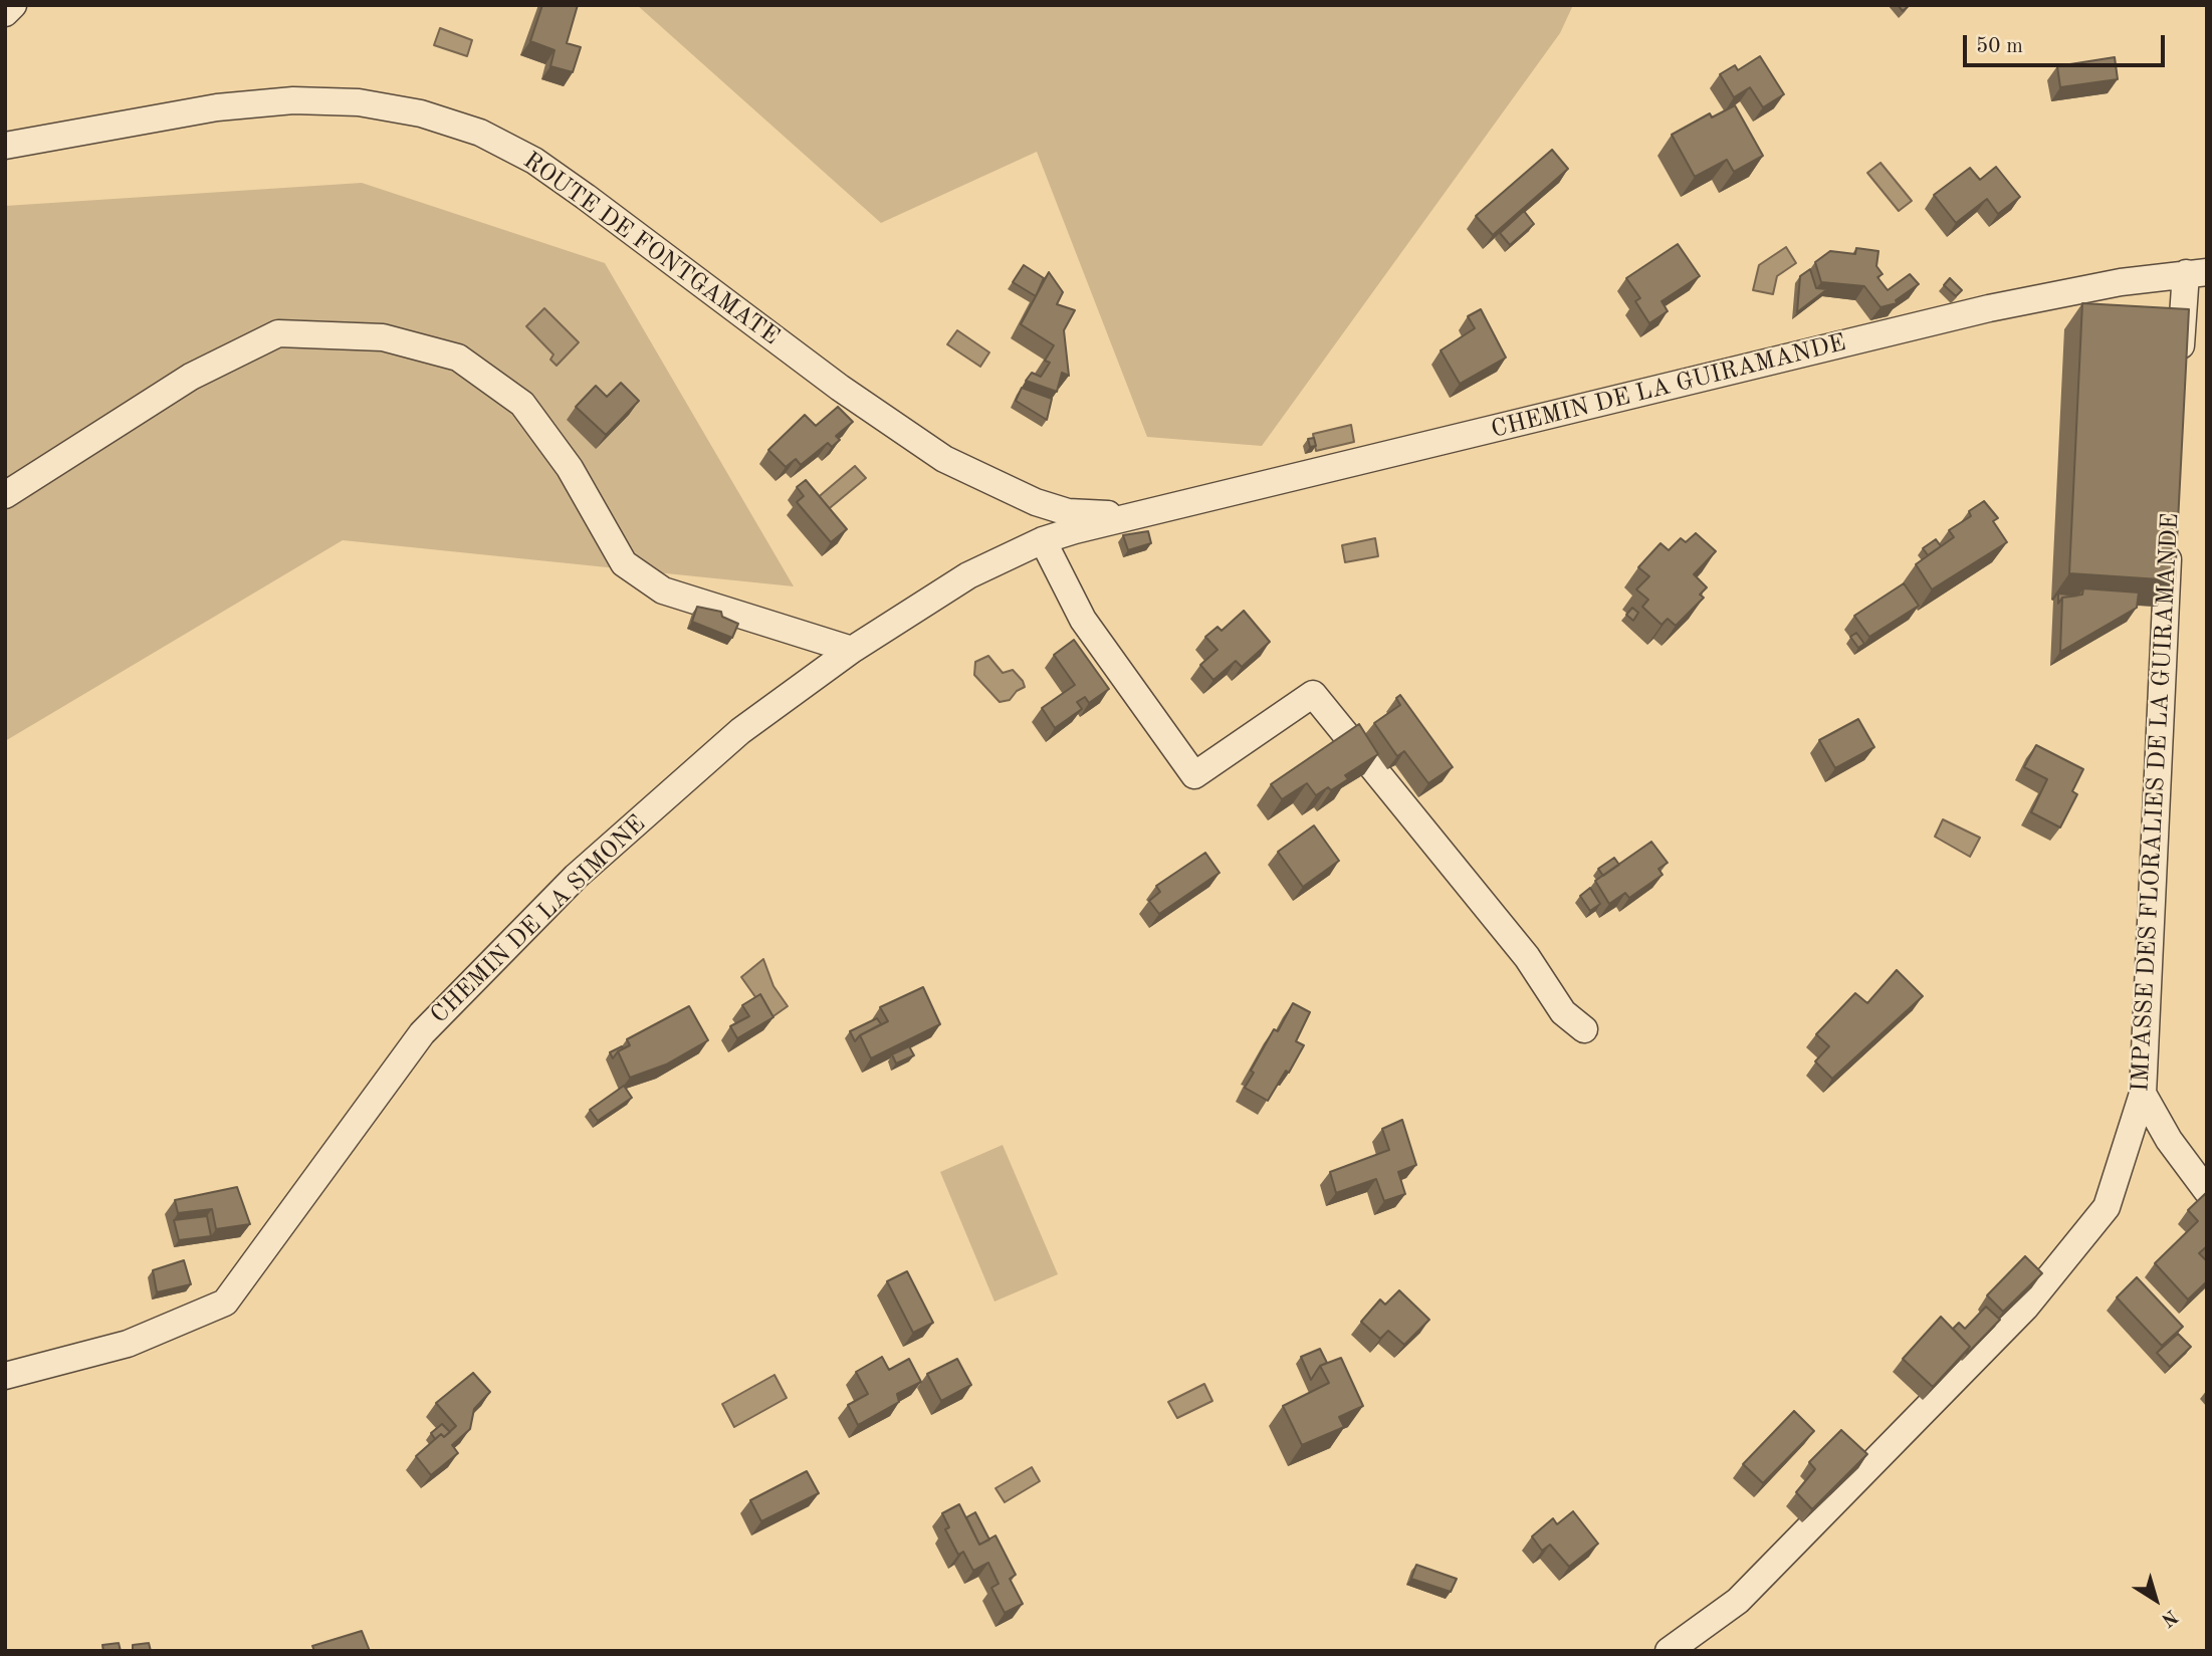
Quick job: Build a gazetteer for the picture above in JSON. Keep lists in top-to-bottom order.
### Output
{
  "streets": {
    "street": [
      "ROUTE DE FONTGAMATE",
      "CHEMIN DE LA GUIRAMANDE",
      "IMPASSE DES FLORALIES DE LA GUIRAMANDE",
      "CHEMIN DE LA SIMONE"
    ]
  },
  "crossings": [
    ["ROUTE DE FONTGAMATE", "CHEMIN DE LA GUIRAMANDE"],
    ["ROUTE DE FONTGAMATE", "CHEMIN DE LA SIMONE"],
    ["CHEMIN DE LA GUIRAMANDE", "CHEMIN DE LA SIMONE"]
  ],
  "scale_bar": "50 m",
  "north": "bottom right"
}
